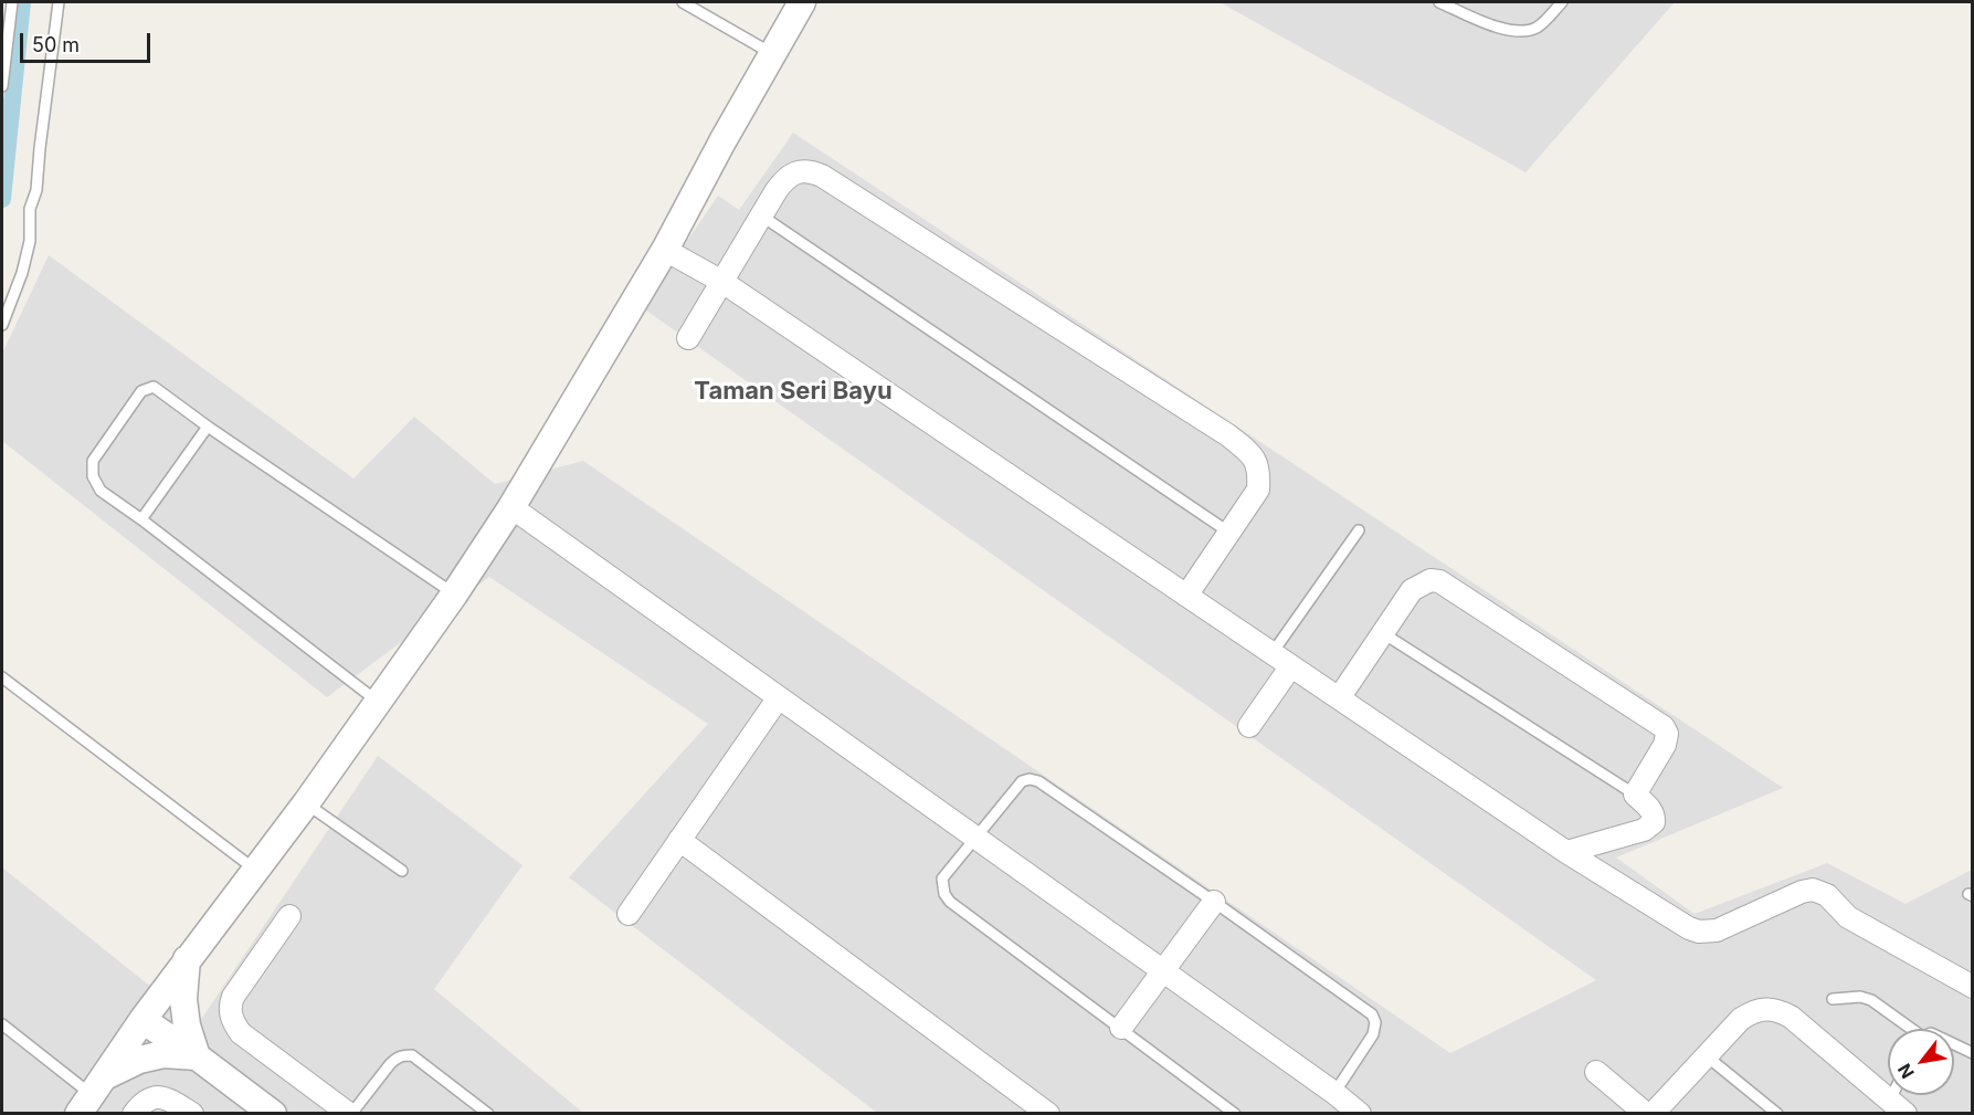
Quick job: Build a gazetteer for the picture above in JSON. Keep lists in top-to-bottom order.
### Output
{
  "districts": ["Taman Seri Bayu"],
  "scale_bar": "50 m",
  "north": "bottom left"
}
